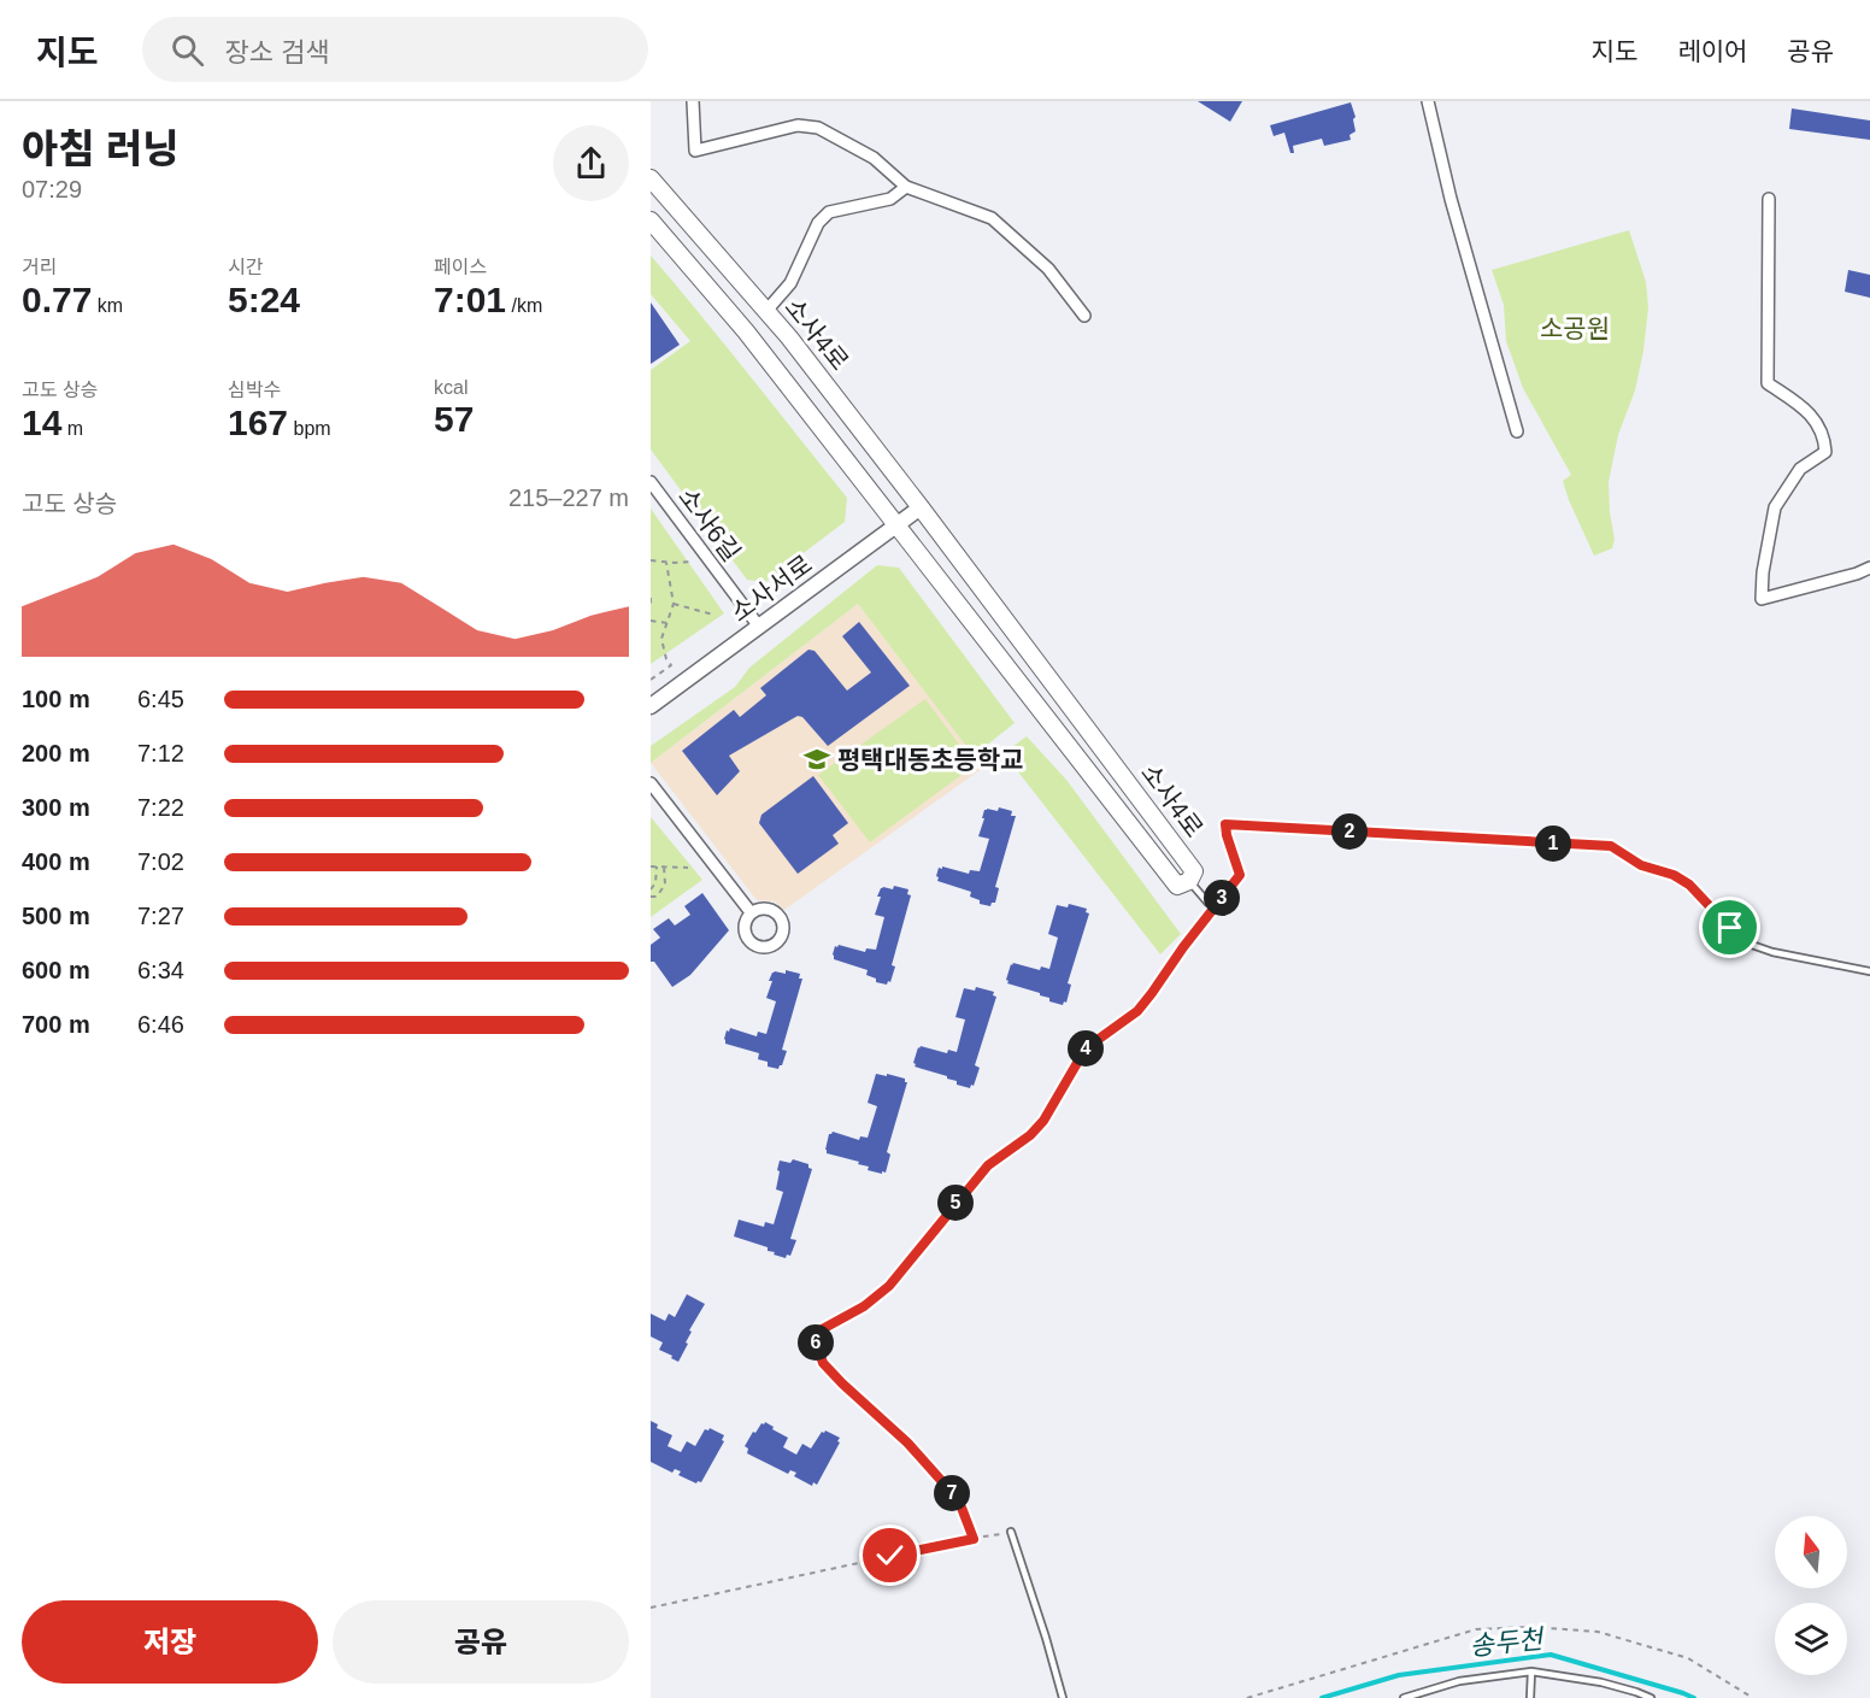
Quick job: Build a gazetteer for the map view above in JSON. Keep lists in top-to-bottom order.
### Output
{
  "streets": {
    "main road": ["소사4로"],
    "street": ["소사6길", "소사서로"]
  },
  "crossings": [
    ["소사4로", "소사서로"],
    ["소사6길", "소사서로"]
  ],
  "water": ["송두천"],
  "parks": ["소공원"],
  "places": {
    "school or university": ["평택대동초등학교"]
  },
  "north": "top",
  "page": {
    "header": "지도",
    "search": "장소 검색",
    "nav": ["지도", "레이어", "공유"],
    "heading": ["아침 러닝", "07:29"],
    "stats": [
      ["거리", "0.77 km"],
      ["시간", "5:24"],
      ["페이스", "7:01 /km"],
      ["고도 상승", "14 m"],
      ["심박수", "167 bpm"],
      ["kcal", "57"]
    ],
    "chart": ["고도 상승", "215–227 m"],
    "list": [
      {
        "name": "100 m",
        "note": "6:45"
      },
      {
        "name": "200 m",
        "note": "7:12"
      },
      {
        "name": "300 m",
        "note": "7:22"
      },
      {
        "name": "400 m",
        "note": "7:02"
      },
      {
        "name": "500 m",
        "note": "7:27"
      },
      {
        "name": "600 m",
        "note": "6:34"
      },
      {
        "name": "700 m",
        "note": "6:46"
      }
    ],
    "pins": [
      "2",
      "1",
      "3",
      "4",
      "5",
      "6",
      "7"
    ],
    "buttons": ["저장", "공유"]
  }
}
